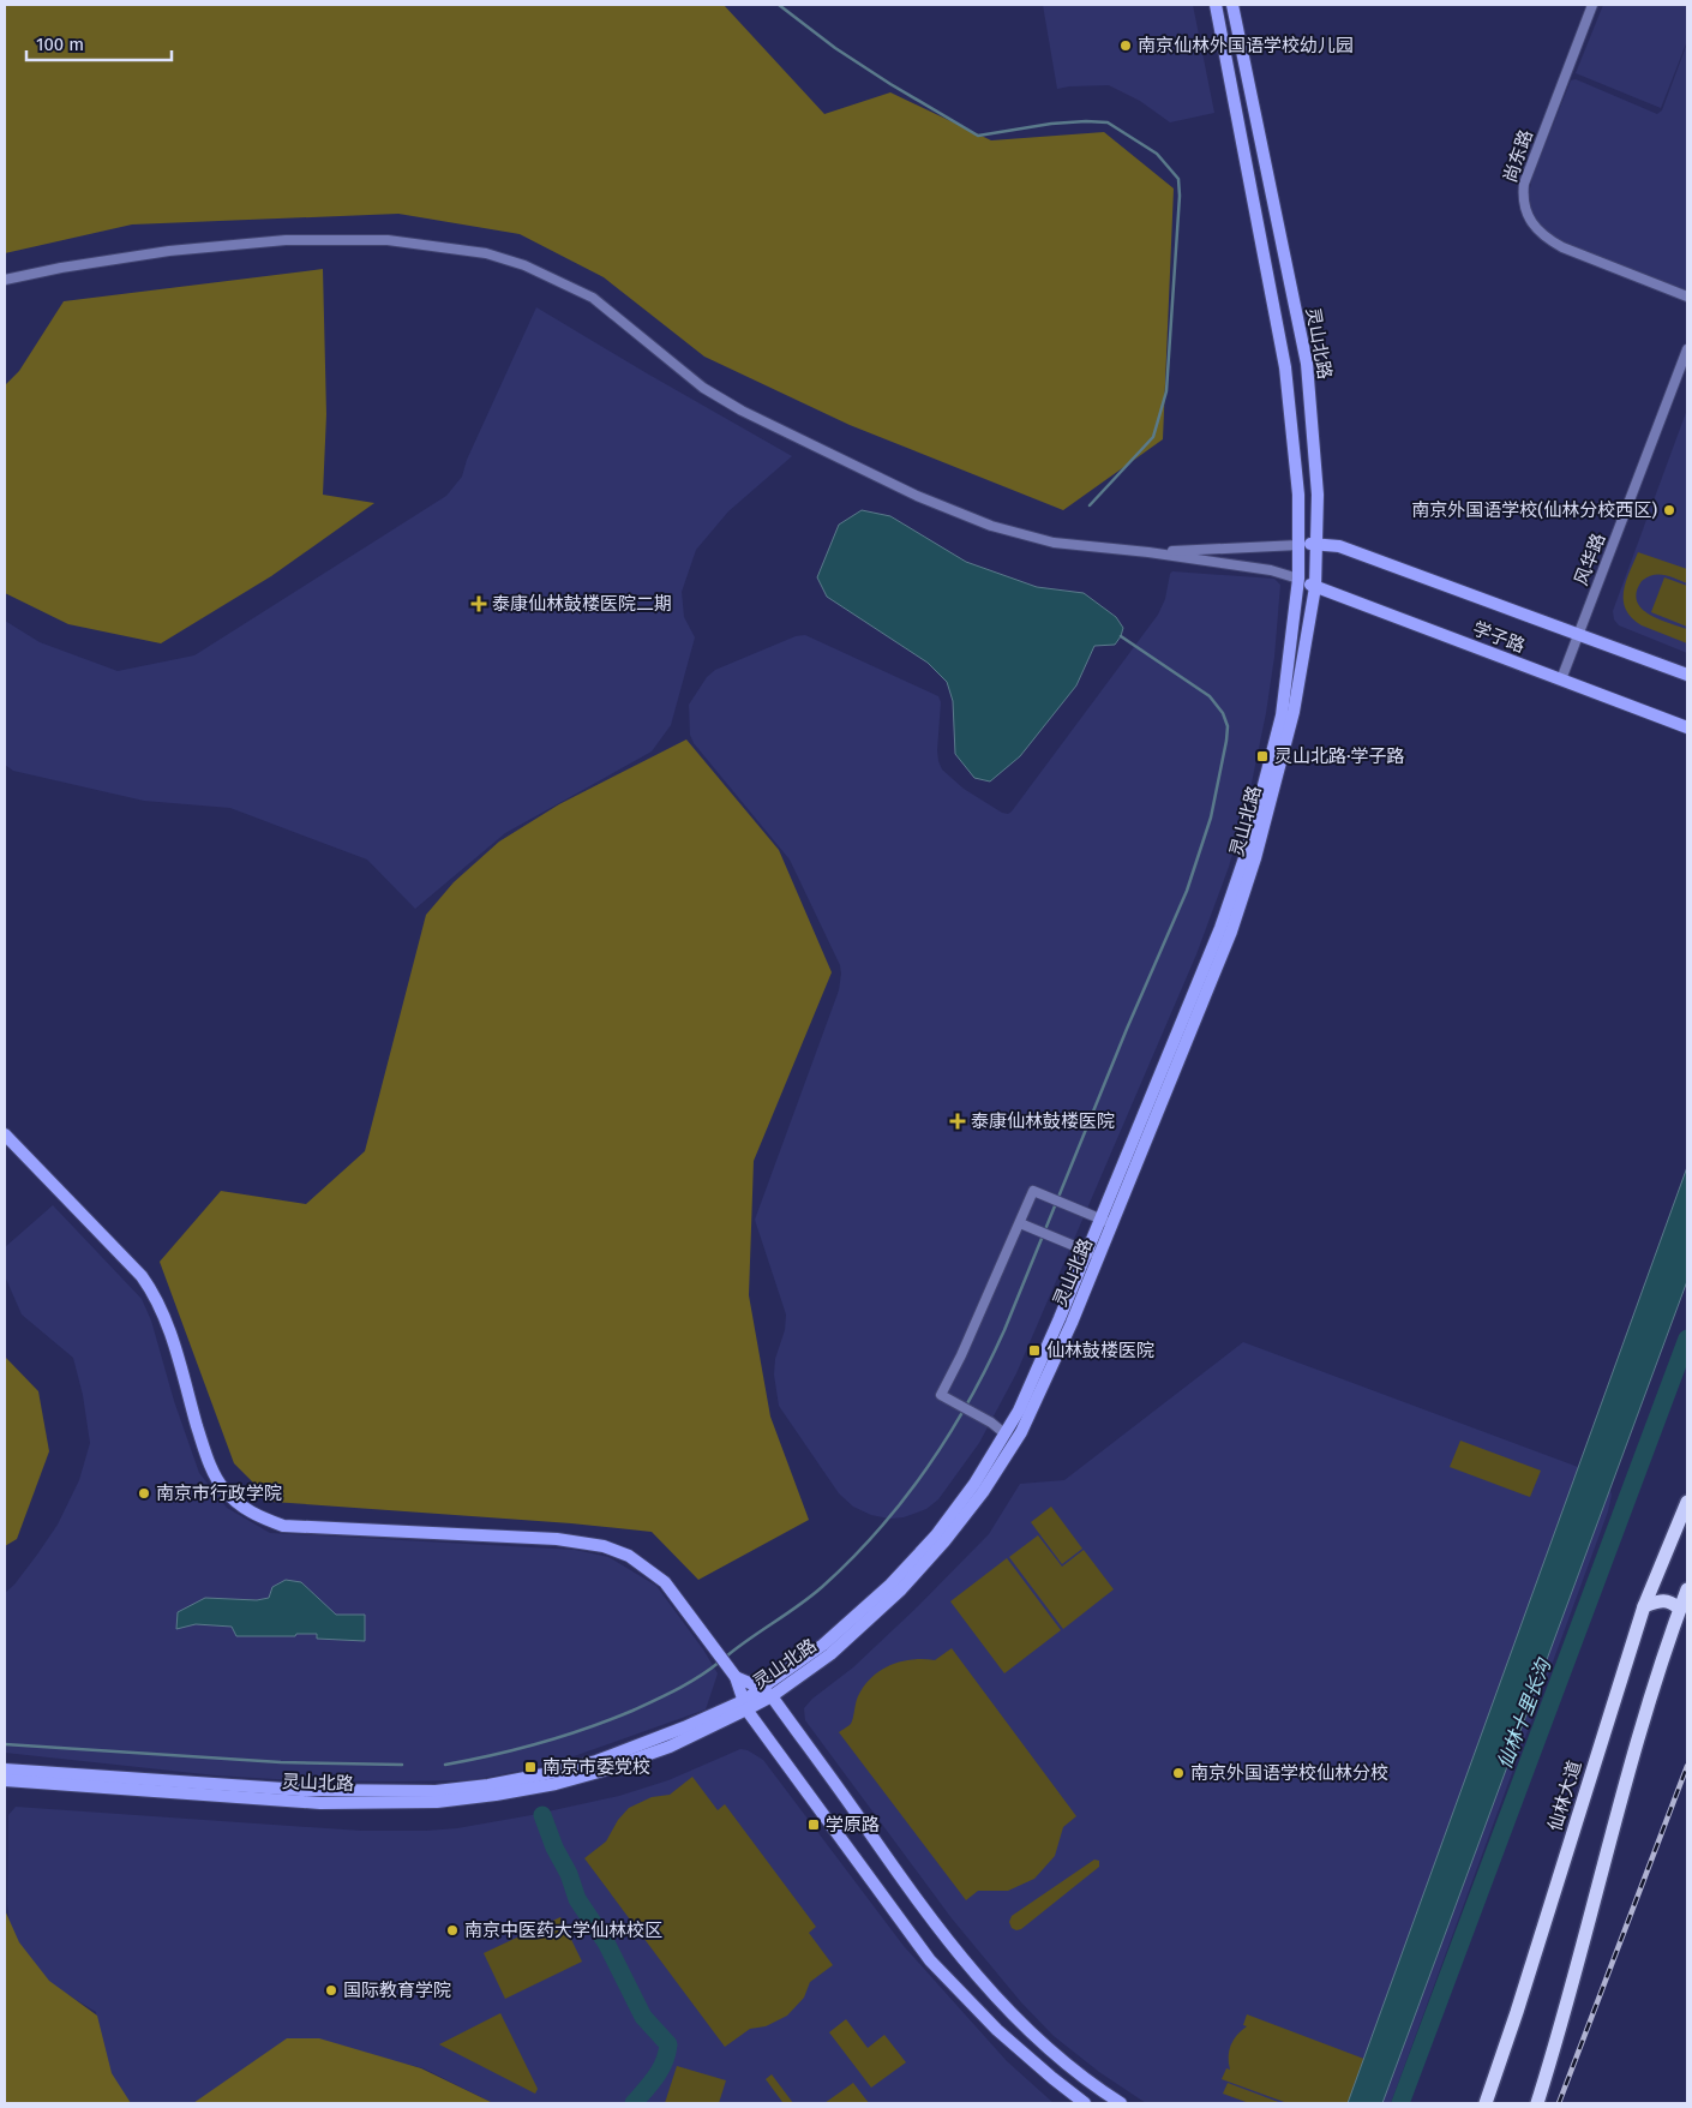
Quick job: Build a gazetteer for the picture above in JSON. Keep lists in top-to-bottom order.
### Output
{
  "streets": {
    "main road": ["灵山北路", "学子路", "仙林大道"],
    "street": ["尚东路", "风华路"]
  },
  "crossings": [
    ["灵山北路", "学子路"],
    ["风华路", "学子路"]
  ],
  "water": ["仙林十里长沟"],
  "places": {
    "other": [
      "南京仙林外国语学校幼儿园",
      "南京外国语学校(仙林分校西区)",
      "南京市行政学院",
      "南京外国语学校仙林分校",
      "南京中医药大学仙林校区",
      "国际教育学院"
    ],
    "health": ["泰康仙林鼓楼医院二期", "泰康仙林鼓楼医院"],
    "transit": [
      "灵山北路·学子路",
      "仙林鼓楼医院",
      "南京市委党校",
      "学原路"
    ]
  },
  "scale_bar": "100 m"
}
